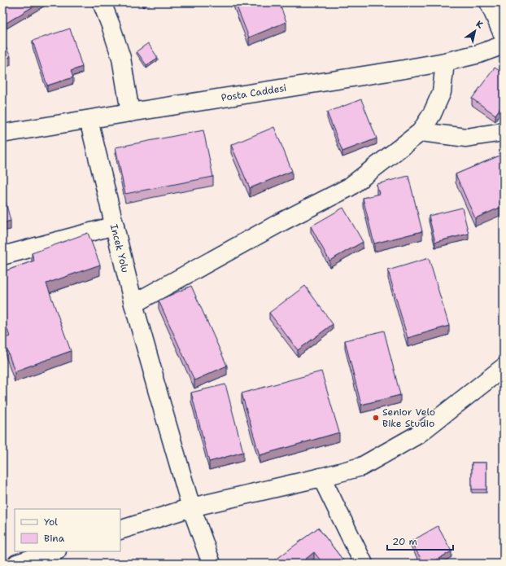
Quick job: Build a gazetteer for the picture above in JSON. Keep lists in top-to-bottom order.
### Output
{
  "streets": {
    "street": ["Posta Caddesi", "Incek Yolu"]
  },
  "crossings": [
    ["Posta Caddesi", "Incek Yolu"]
  ],
  "places": ["Senior Velo Bike Studio"],
  "legend": ["Yol", "Bina"],
  "scale_bar": "20 m",
  "north": "top right"
}
